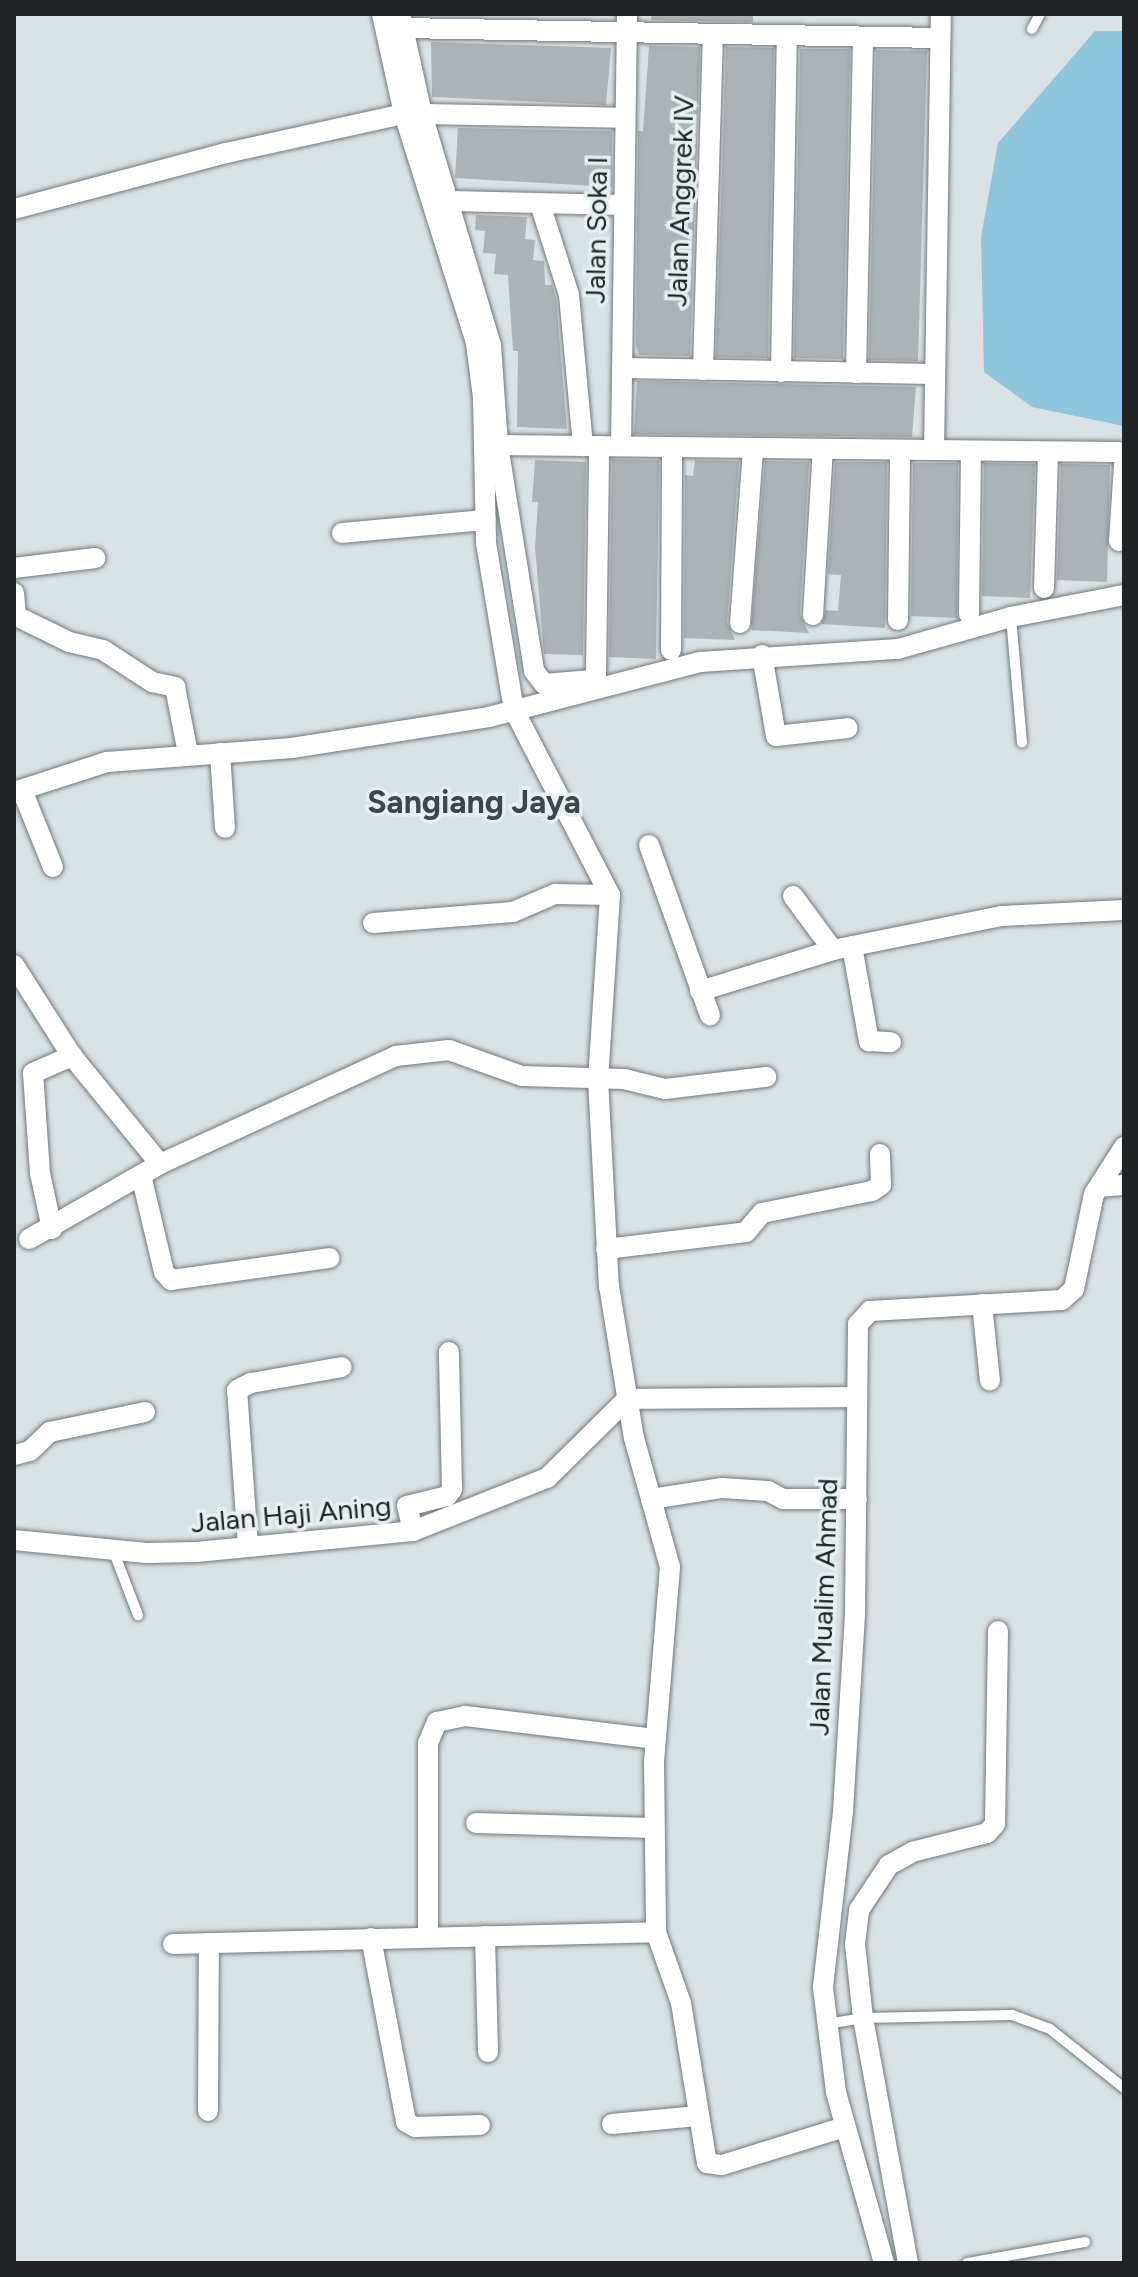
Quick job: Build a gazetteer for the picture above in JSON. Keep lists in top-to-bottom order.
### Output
{
  "streets": {
    "street": [
      "Jalan Anggrek IV",
      "Jalan Soka I",
      "Jalan Haji Aning",
      "Jalan Mualim Ahmad"
    ]
  },
  "districts": ["Sangiang Jaya"]
}
